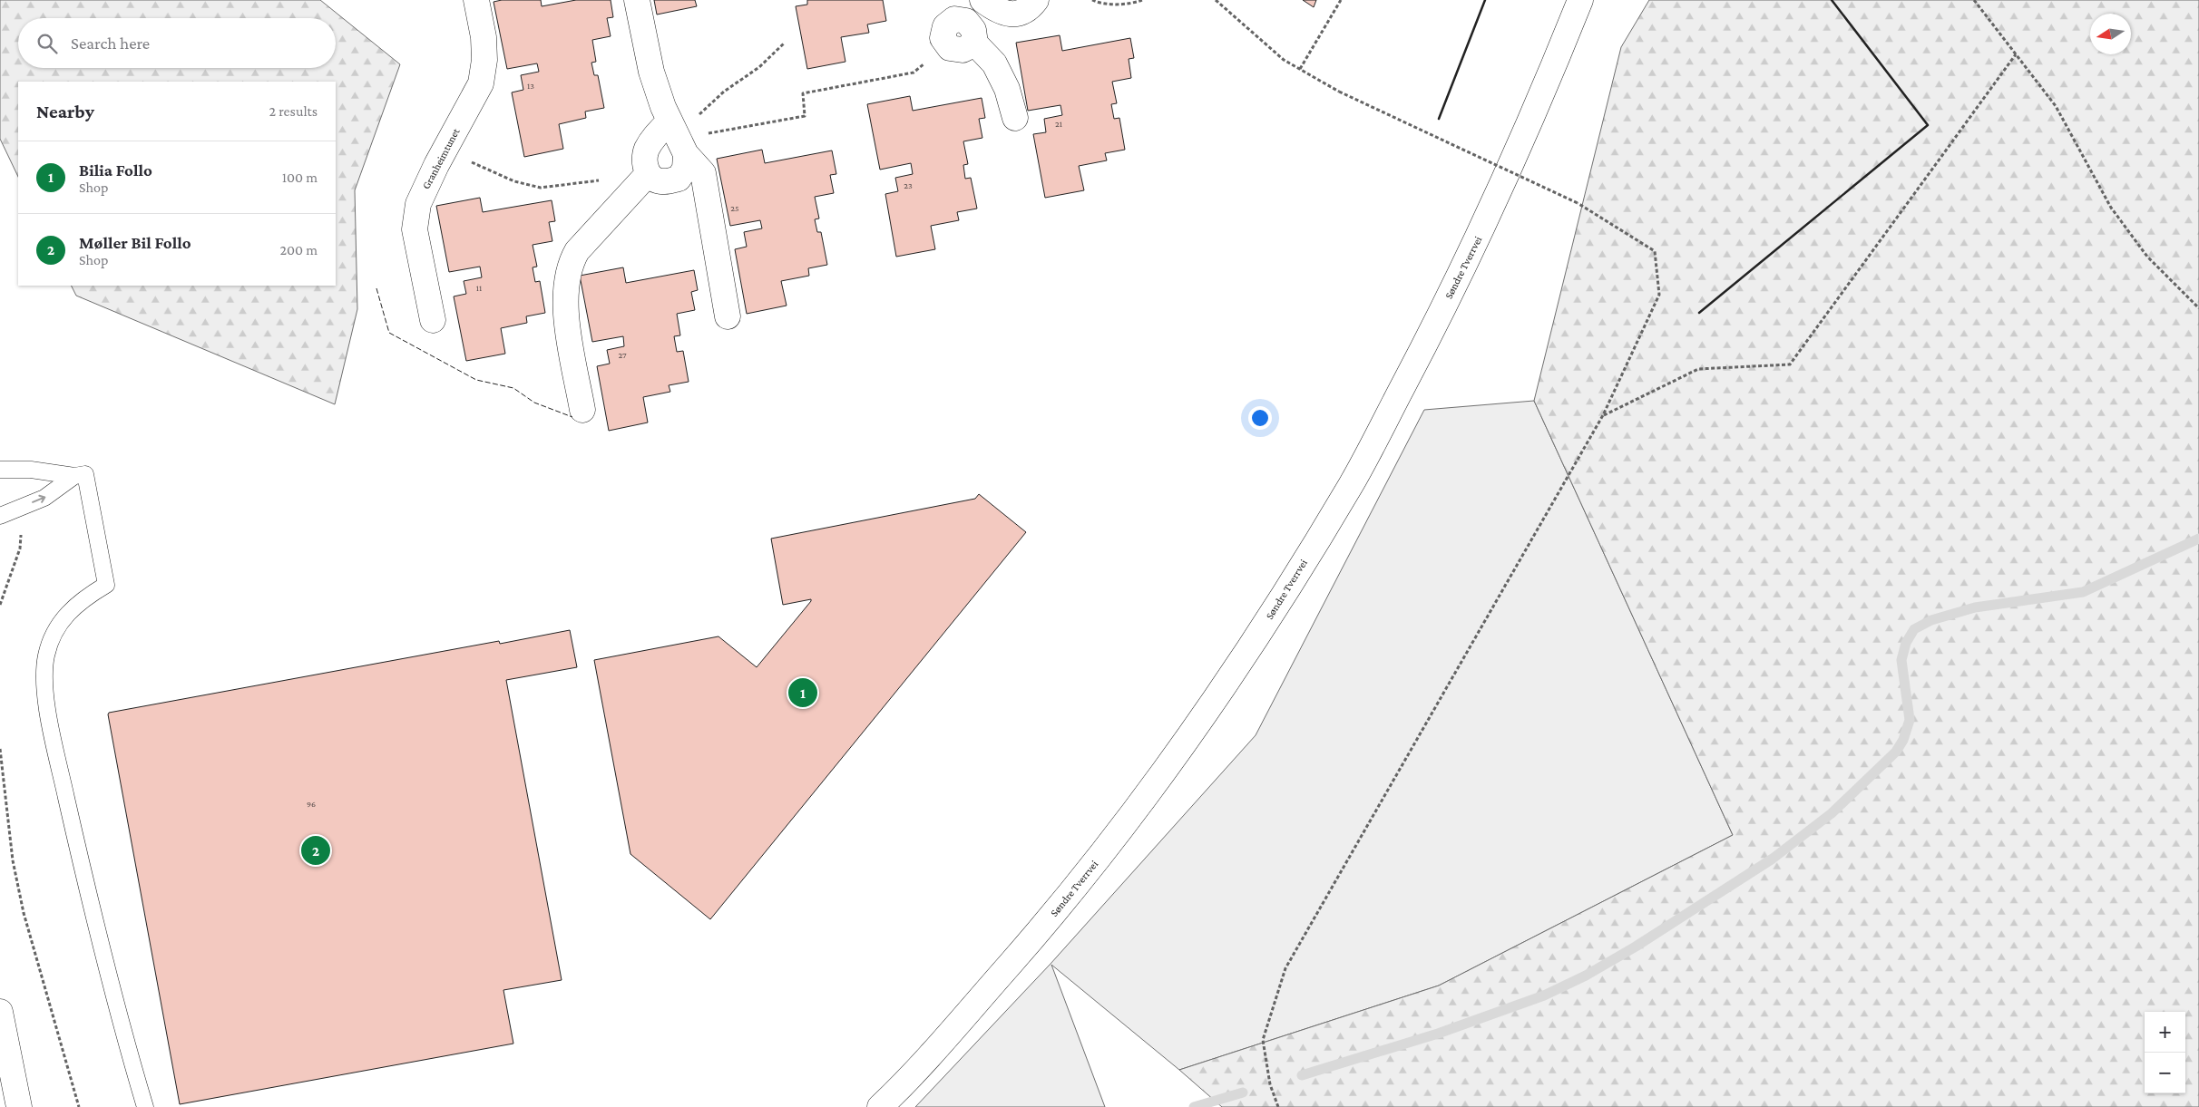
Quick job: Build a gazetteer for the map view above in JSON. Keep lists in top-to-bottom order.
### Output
{
  "streets": {
    "main road": ["Granheimtunet", "Søndre Tverrvei"]
  },
  "house_numbers": [
    "13",
    "21",
    "23",
    "25",
    "11",
    "27",
    "96"
  ],
  "north": "left",
  "page": {
    "search": "Search here",
    "heading": ["Nearby", "2 results"],
    "list": [
      {
        "mark": "1",
        "name": "Bilia Follo",
        "note": "Shop",
        "value": "100 m"
      },
      {
        "mark": "2",
        "name": "Møller Bil Follo",
        "note": "Shop",
        "value": "200 m"
      }
    ],
    "pins": ["1", "2"],
    "map_buttons": ["+", "−"]
  }
}
